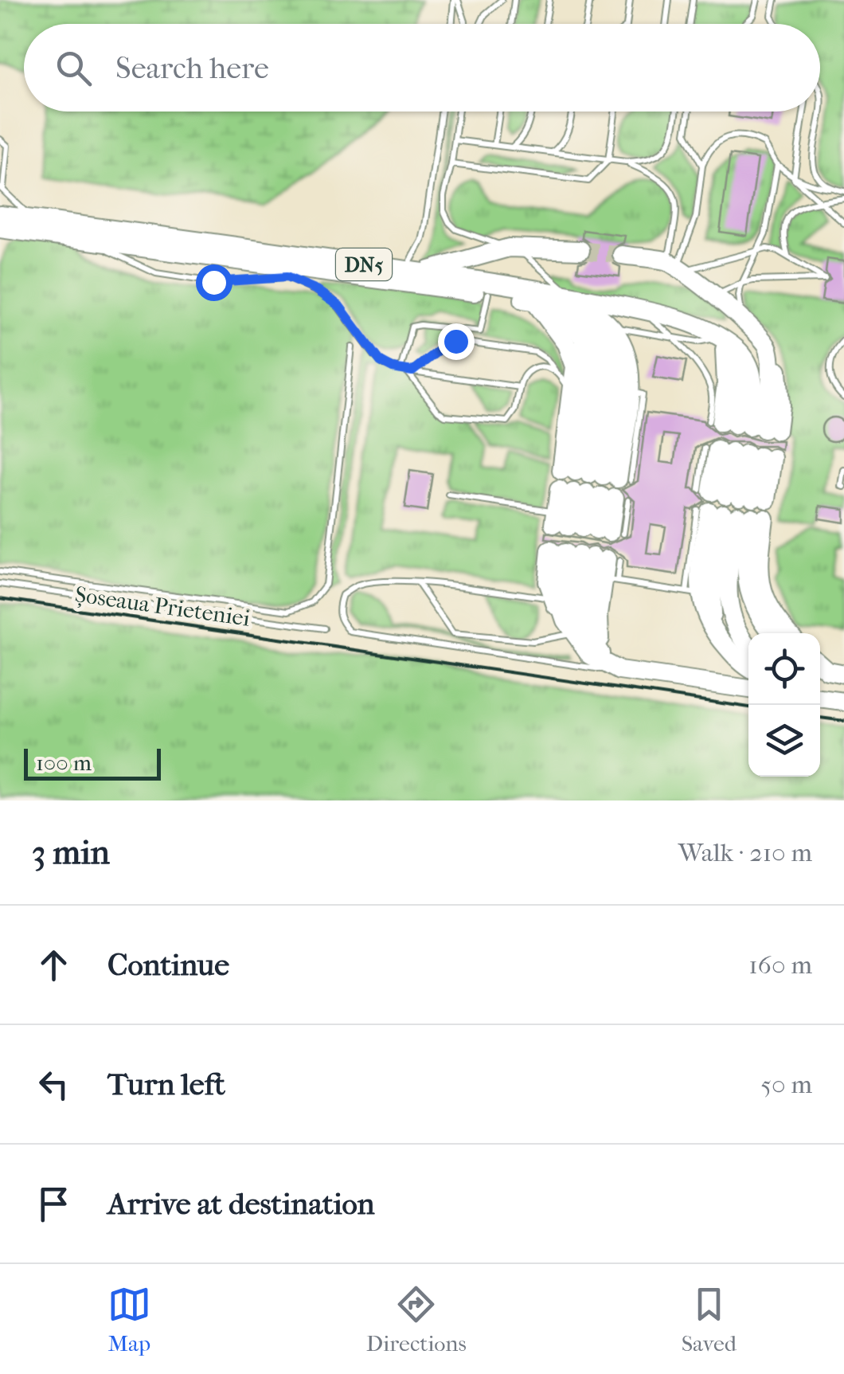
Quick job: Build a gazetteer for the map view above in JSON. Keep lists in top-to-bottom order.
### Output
{
  "streets": {
    "highway": ["DN5"],
    "lane": ["Șoseaua Prieteniei"]
  },
  "scale_bar": "100 m",
  "page": {
    "search": "Search here",
    "scale": "100 m",
    "heading": ["3 min", "Walk · 210 m"],
    "list": [
      ["Continue", "160 m"],
      ["Turn left", "50 m"],
      "Arrive at destination"
    ],
    "nav": ["Map", "Directions", "Saved"]
  }
}
